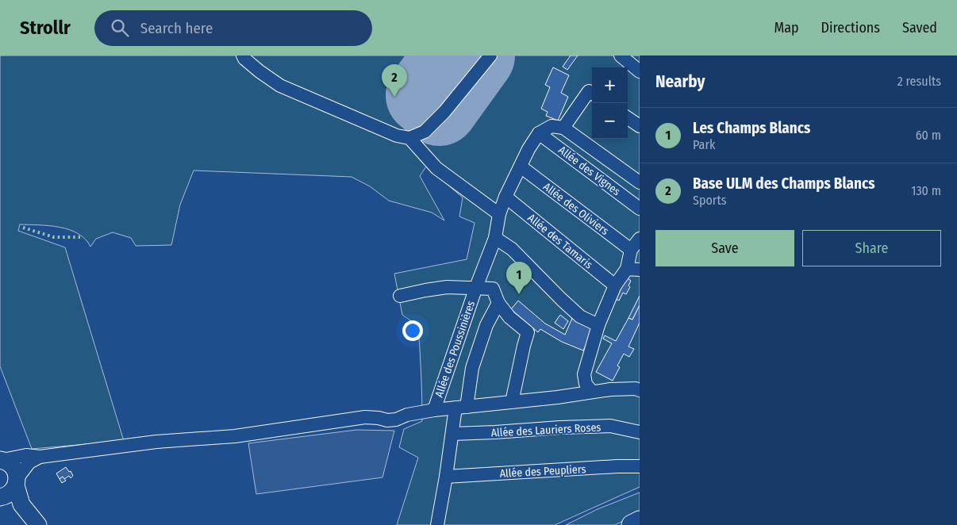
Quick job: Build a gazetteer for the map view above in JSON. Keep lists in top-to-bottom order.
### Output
{
  "streets": {
    "lane": [
      "Allée des Vignes",
      "Allée des Oliviers",
      "Allée des Tamaris",
      "Allée des Poussinières",
      "Allée des Lauriers Roses",
      "Allée des Peupliers"
    ]
  },
  "crossings": [
    ["Allée des Vignes", "Allée des Poussinières"],
    ["Allée des Oliviers", "Allée des Poussinières"],
    ["Allée des Tamaris", "Allée des Poussinières"]
  ],
  "page": {
    "header": "Strollr",
    "search": "Search here",
    "nav": ["Map", "Directions", "Saved"],
    "heading": ["Nearby", "2 results"],
    "pins": ["2", "1"],
    "map_buttons": ["+", "−"],
    "list": [
      {
        "mark": "1",
        "name": "Les Champs Blancs",
        "note": "Park",
        "value": "60 m"
      },
      {
        "mark": "2",
        "name": "Base ULM des Champs Blancs",
        "note": "Sports",
        "value": "130 m"
      }
    ],
    "buttons": ["Save", "Share"]
  }
}
